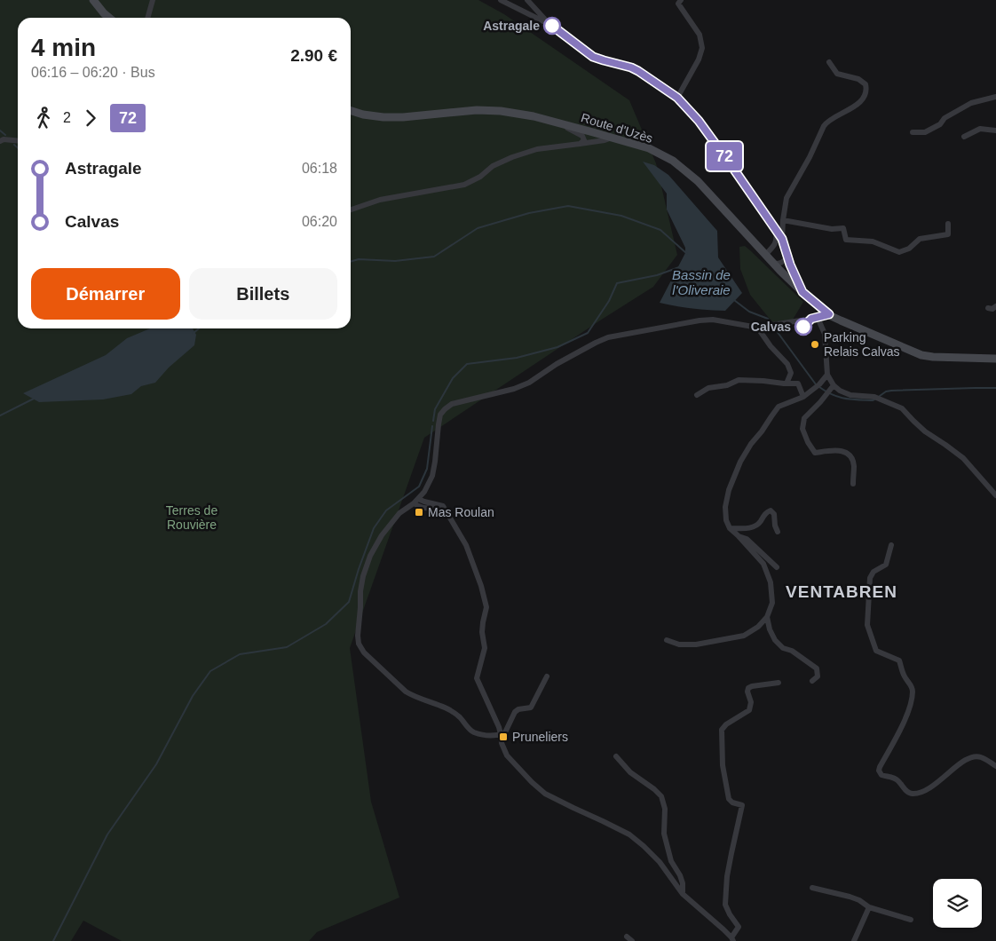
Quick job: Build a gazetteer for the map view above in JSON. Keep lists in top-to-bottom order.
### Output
{
  "streets": {
    "main road": ["Route d'Uzès"]
  },
  "districts": ["VENTABREN"],
  "water": ["Bassin de l'Oliveraie"],
  "parks": ["Terres de Rouvière"],
  "places": {
    "other": ["Astragale", "Calvas", "Parking Relais Calvas"],
    "transit": ["Mas Roulan", "Pruneliers"]
  },
  "lines": ["bus line 72"],
  "page": {
    "on_map": "72",
    "heading": ["4 min", "06:16 – 06:20 · Bus", "2.90 €"],
    "legs": ["2", "72"],
    "list": [
      {
        "name": "Astragale",
        "value": "06:18"
      },
      {
        "name": "Calvas",
        "value": "06:20"
      }
    ],
    "buttons": ["Démarrer", "Billets"]
  }
}
